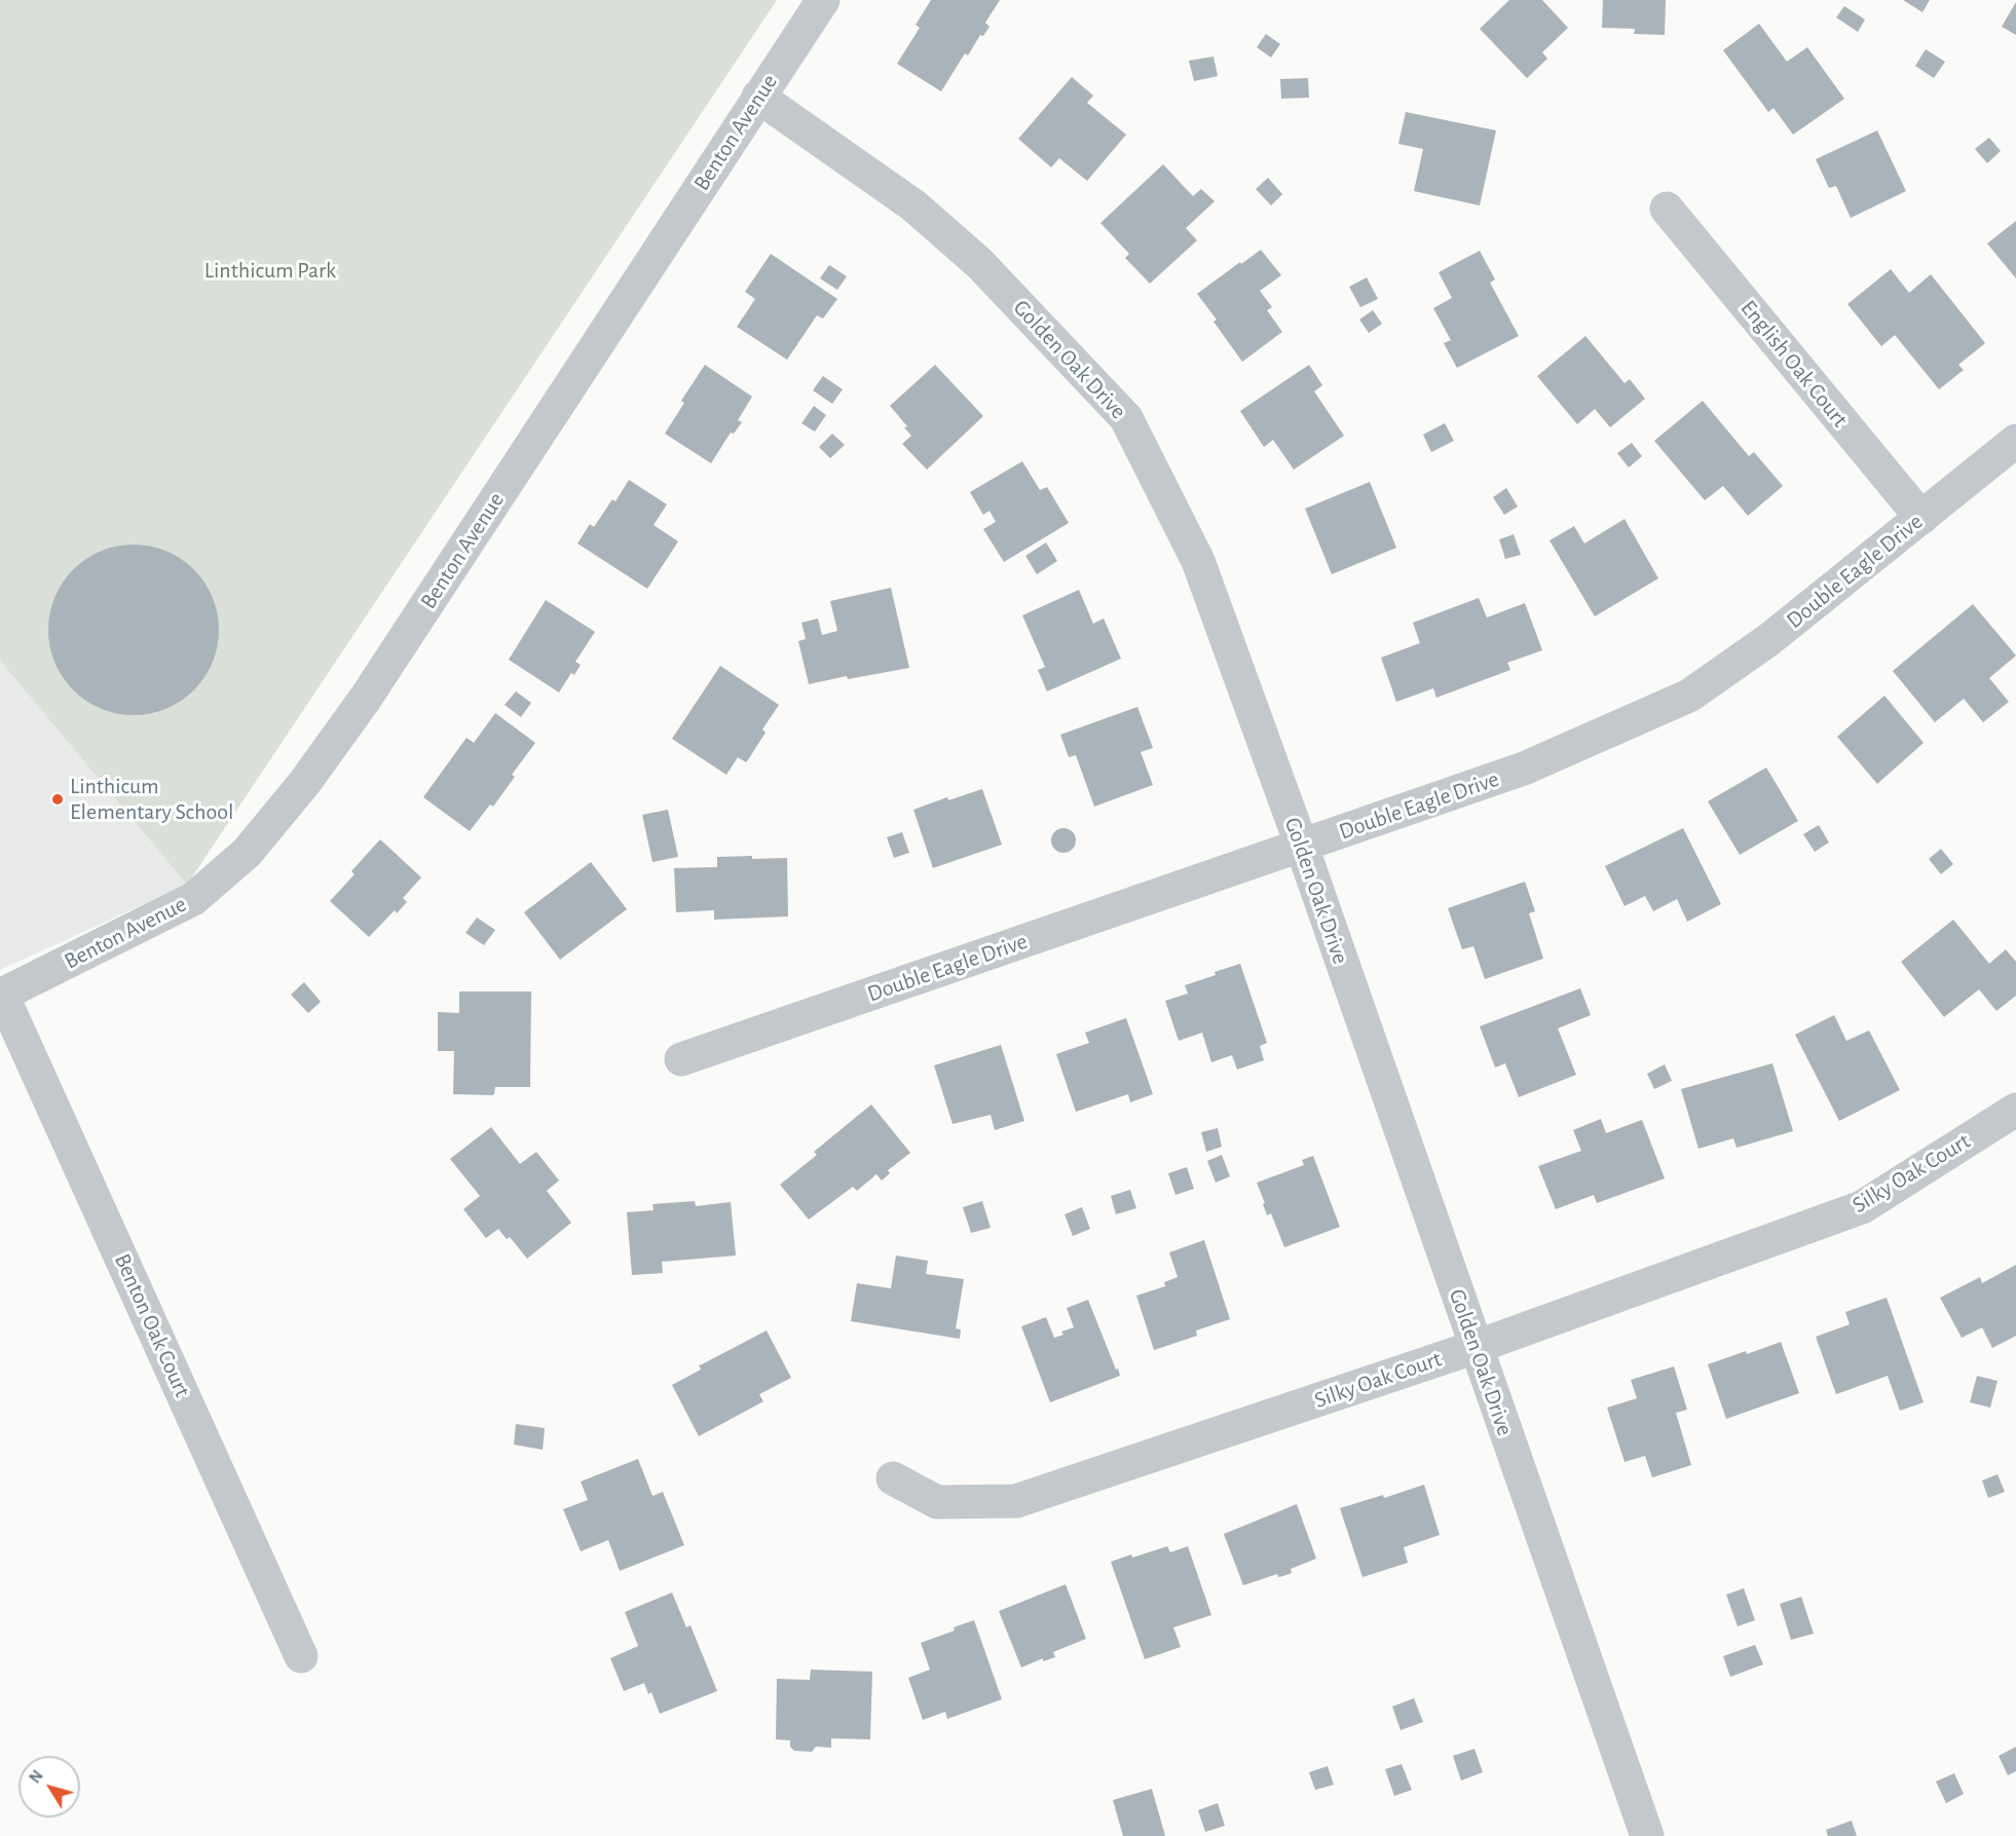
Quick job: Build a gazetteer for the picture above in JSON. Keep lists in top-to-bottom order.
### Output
{
  "streets": {
    "street": [
      "Benton Avenue",
      "Golden Oak Drive",
      "English Oak Court",
      "Double Eagle Drive",
      "Silky Oak Court",
      "Benton Oak Court"
    ]
  },
  "crossings": [
    ["Benton Avenue", "Golden Oak Drive"],
    ["Benton Avenue", "Benton Oak Court"],
    ["Golden Oak Drive", "Double Eagle Drive"],
    ["Golden Oak Drive", "Silky Oak Court"],
    ["English Oak Court", "Double Eagle Drive"]
  ],
  "parks": ["Linthicum Park"],
  "places": ["Linthicum Elementary School"],
  "north": "top left"
}
